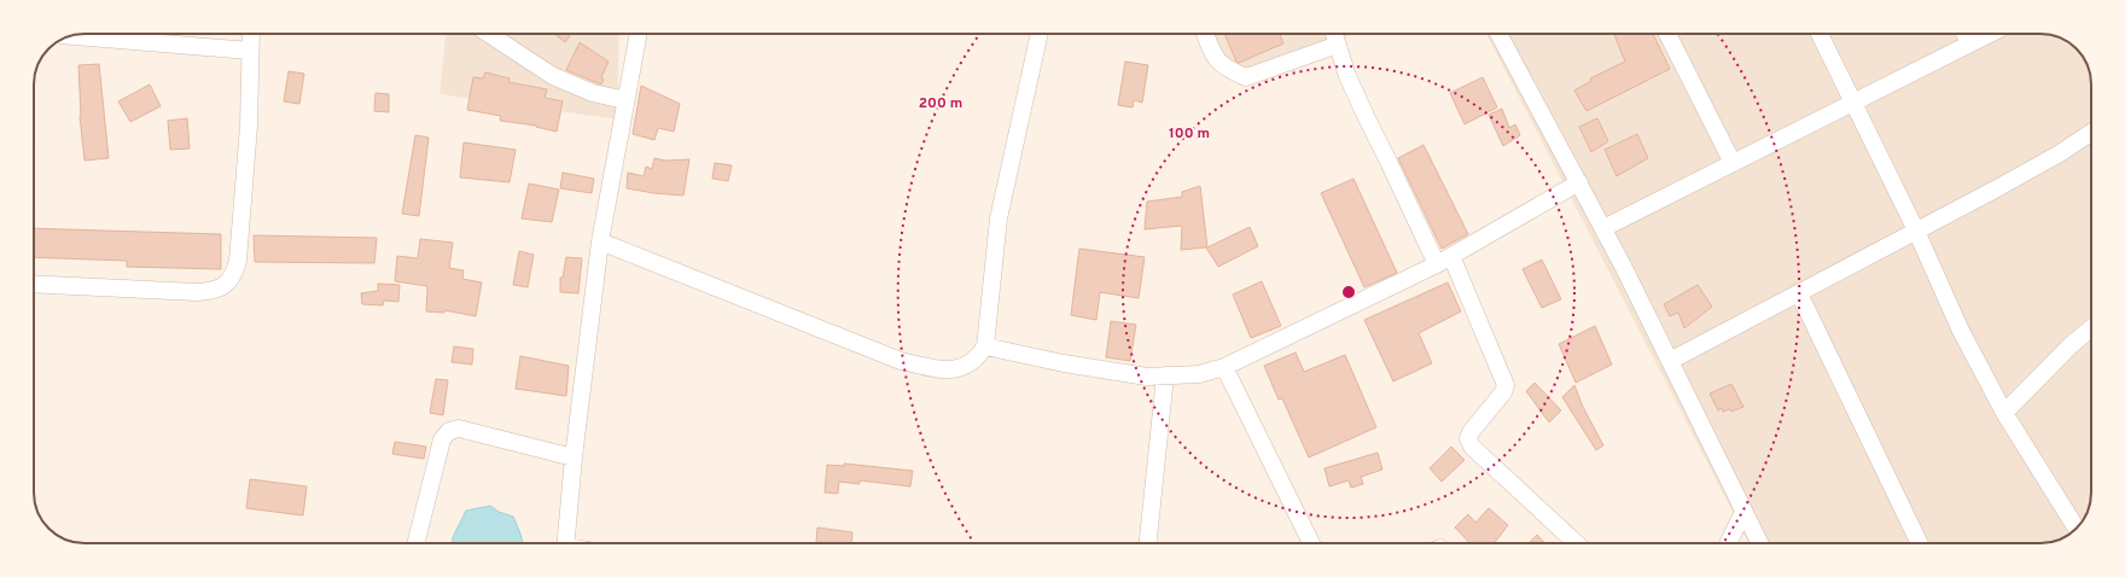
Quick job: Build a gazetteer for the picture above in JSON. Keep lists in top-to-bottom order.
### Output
{
  "rings": ["200 m", "100 m"]
}
